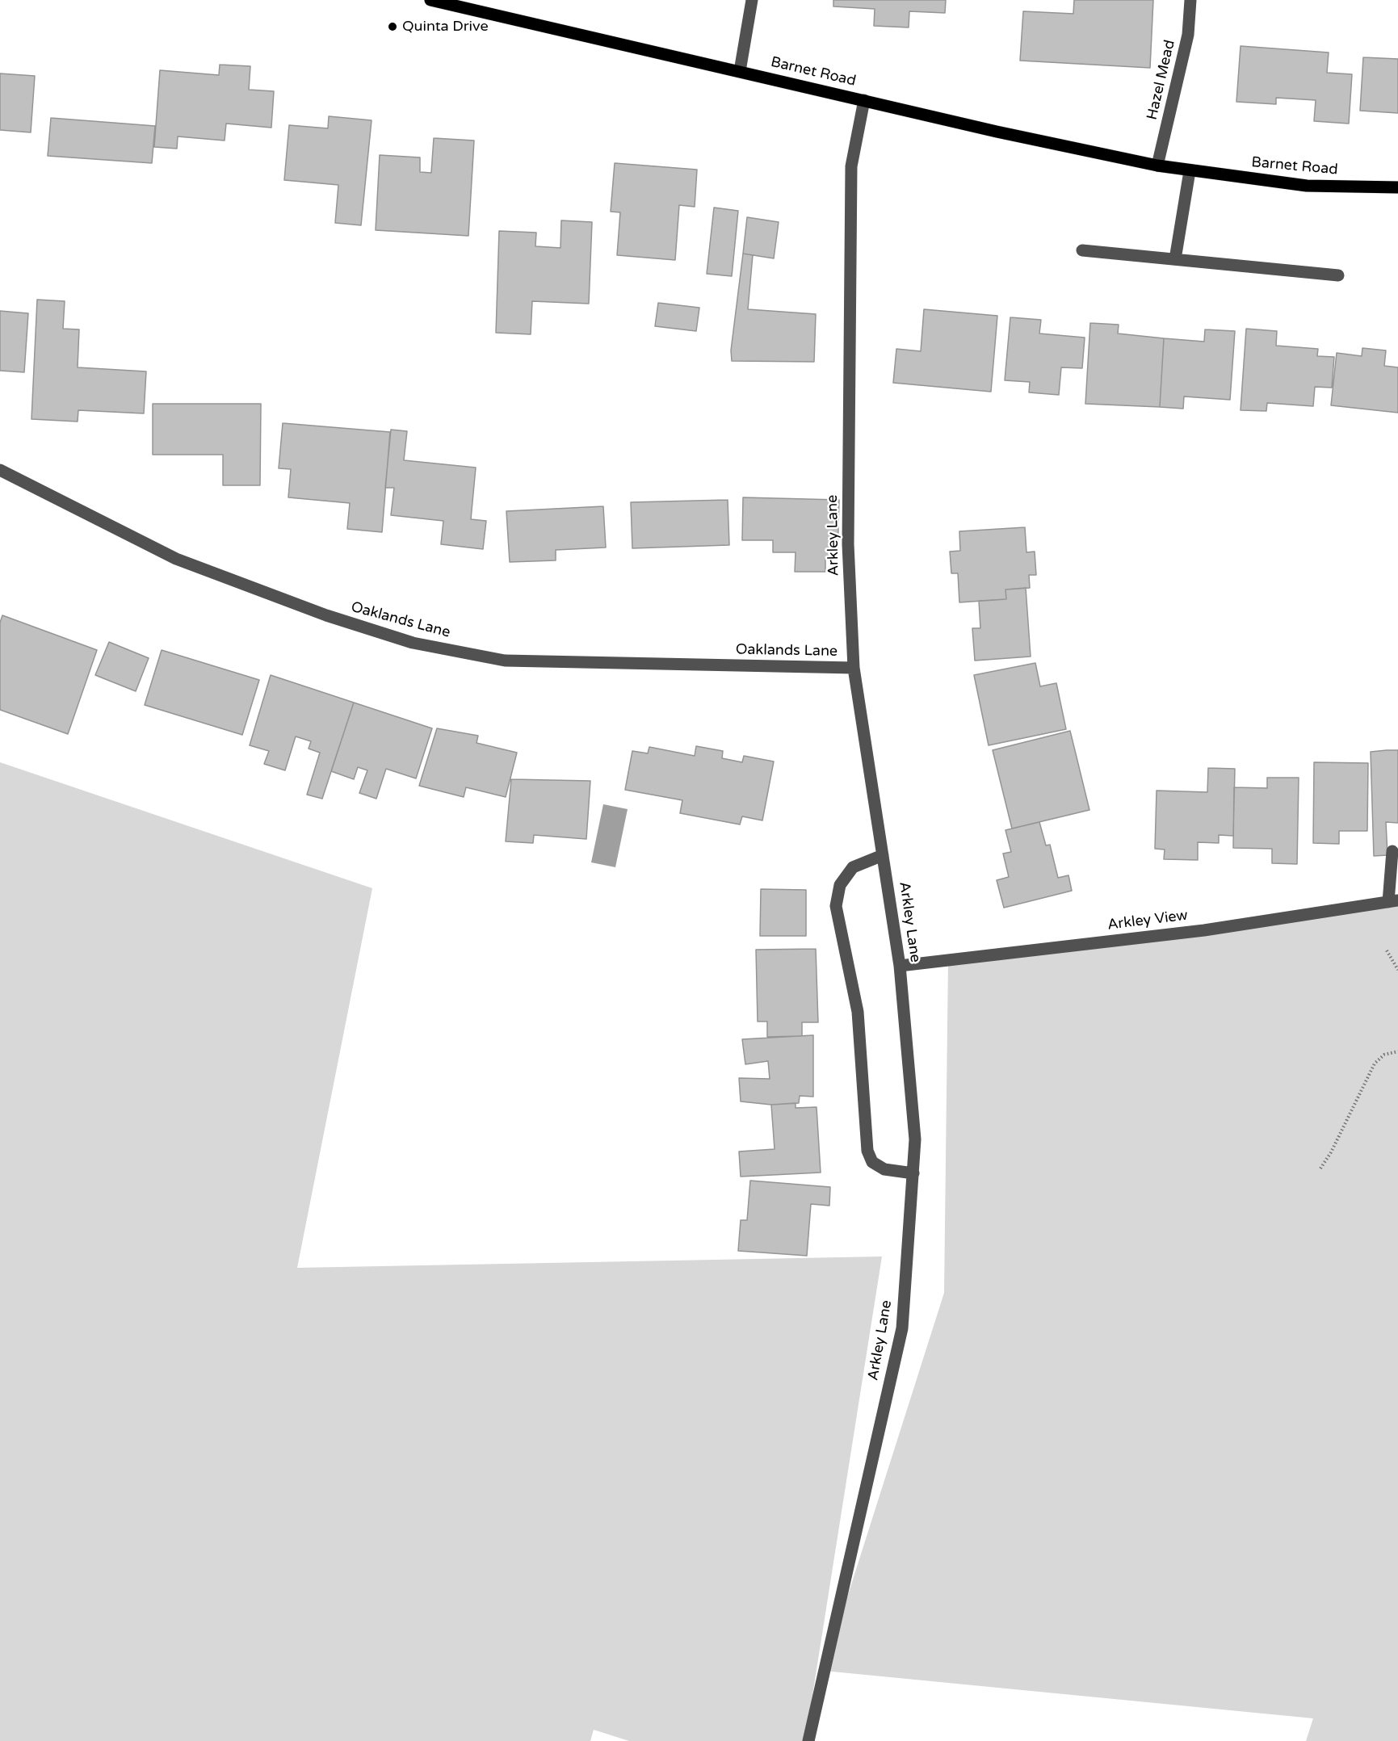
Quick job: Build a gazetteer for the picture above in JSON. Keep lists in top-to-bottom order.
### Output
{
  "streets": {
    "main road": ["Barnet Road"],
    "street": [
      "Hazel Mead",
      "Arkley Lane",
      "Oaklands Lane",
      "Arkley View"
    ]
  },
  "crossings": [
    ["Barnet Road", "Hazel Mead"],
    ["Barnet Road", "Arkley Lane"],
    ["Arkley Lane", "Oaklands Lane"],
    ["Arkley Lane", "Arkley View"]
  ],
  "places": ["Quinta Drive"]
}
